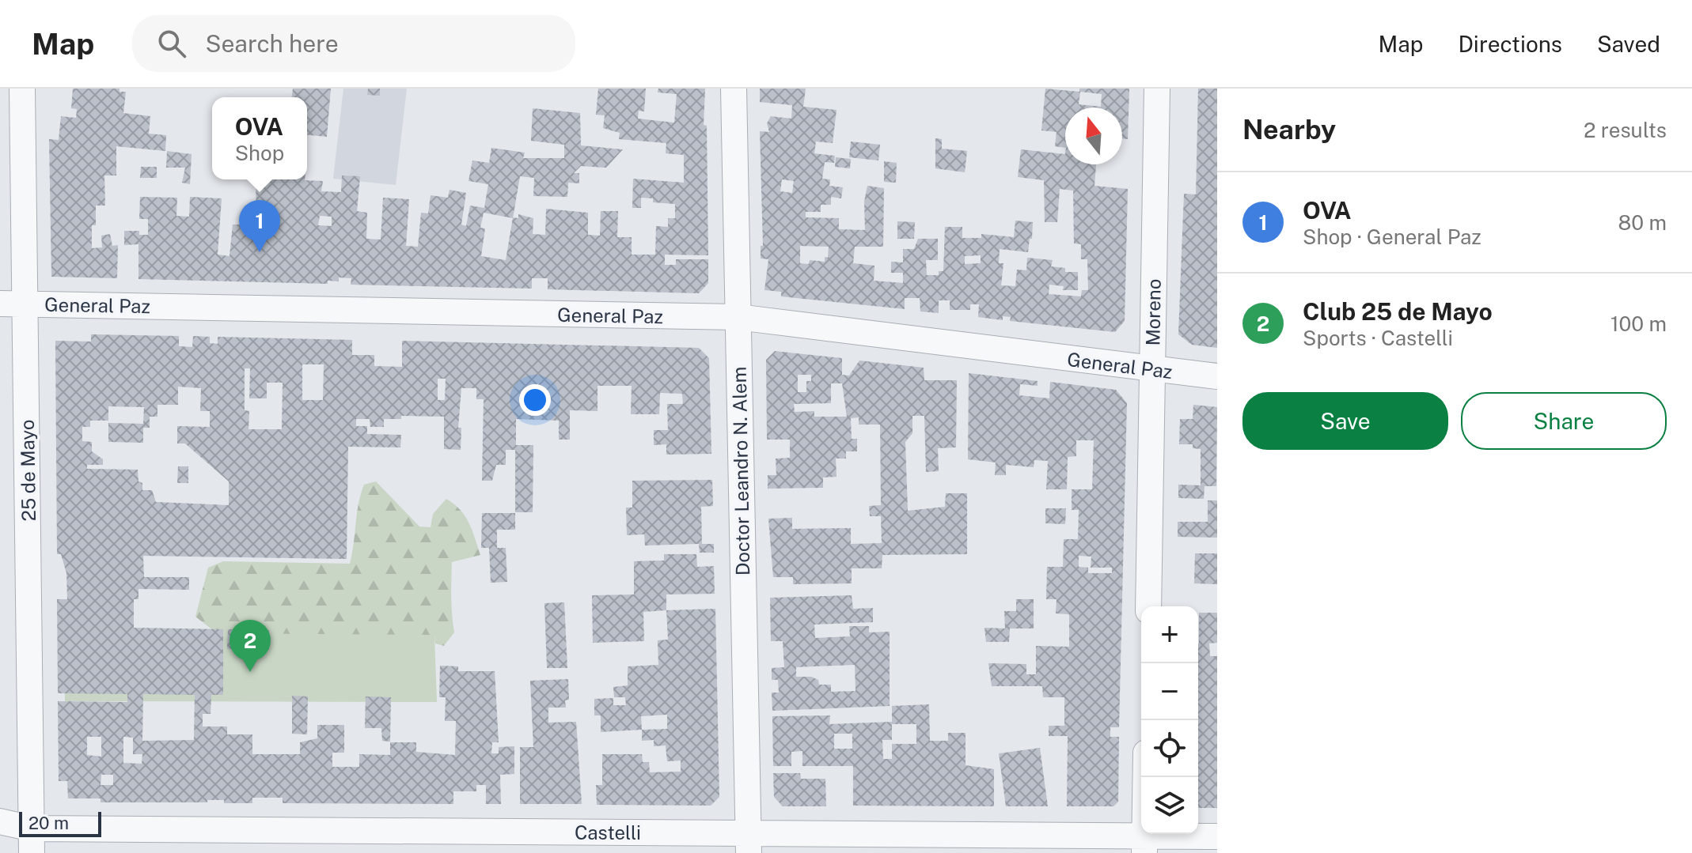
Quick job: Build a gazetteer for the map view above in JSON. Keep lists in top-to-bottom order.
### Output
{
  "streets": {
    "street": [
      "General Paz",
      "Moreno",
      "25 de Mayo",
      "Doctor Leandro N. Alem",
      "Castelli"
    ]
  },
  "crossings": [
    ["General Paz", "Moreno"],
    ["General Paz", "25 de Mayo"],
    ["General Paz", "Doctor Leandro N. Alem"],
    ["25 de Mayo", "Castelli"],
    ["Doctor Leandro N. Alem", "Castelli"]
  ],
  "scale_bar": "20 m",
  "north": "top",
  "page": {
    "header": "Map",
    "search": "Search here",
    "nav": ["Map", "Directions", "Saved"],
    "heading": ["Nearby", "2 results"],
    "popup": ["OVA", "Shop"],
    "list": [
      {
        "mark": "1",
        "name": "OVA",
        "note": "Shop · General Paz",
        "value": "80 m"
      },
      {
        "mark": "2",
        "name": "Club 25 de Mayo",
        "note": "Sports · Castelli",
        "value": "100 m"
      }
    ],
    "pins": ["1", "2"],
    "buttons": ["Save", "Share"],
    "map_buttons": ["+", "−"],
    "scale": "20 m"
  }
}
